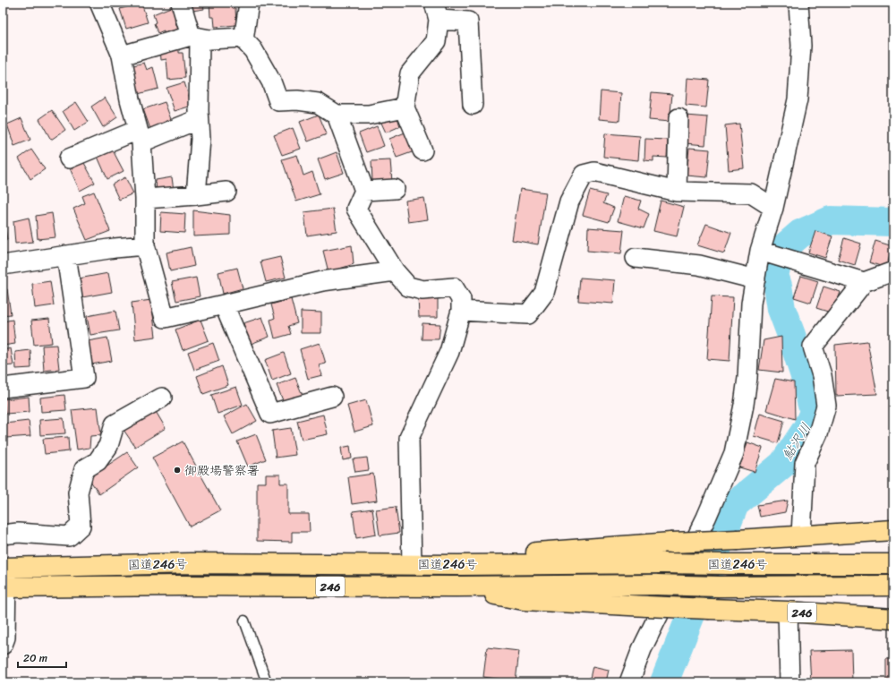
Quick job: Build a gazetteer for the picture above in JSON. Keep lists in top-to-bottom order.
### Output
{
  "streets": {
    "highway": ["国道246号", "246"]
  },
  "crossings": [
    ["国道246号", "246"]
  ],
  "water": ["鮎沢川"],
  "places": ["御殿場警察署"],
  "scale_bar": "20 m"
}
